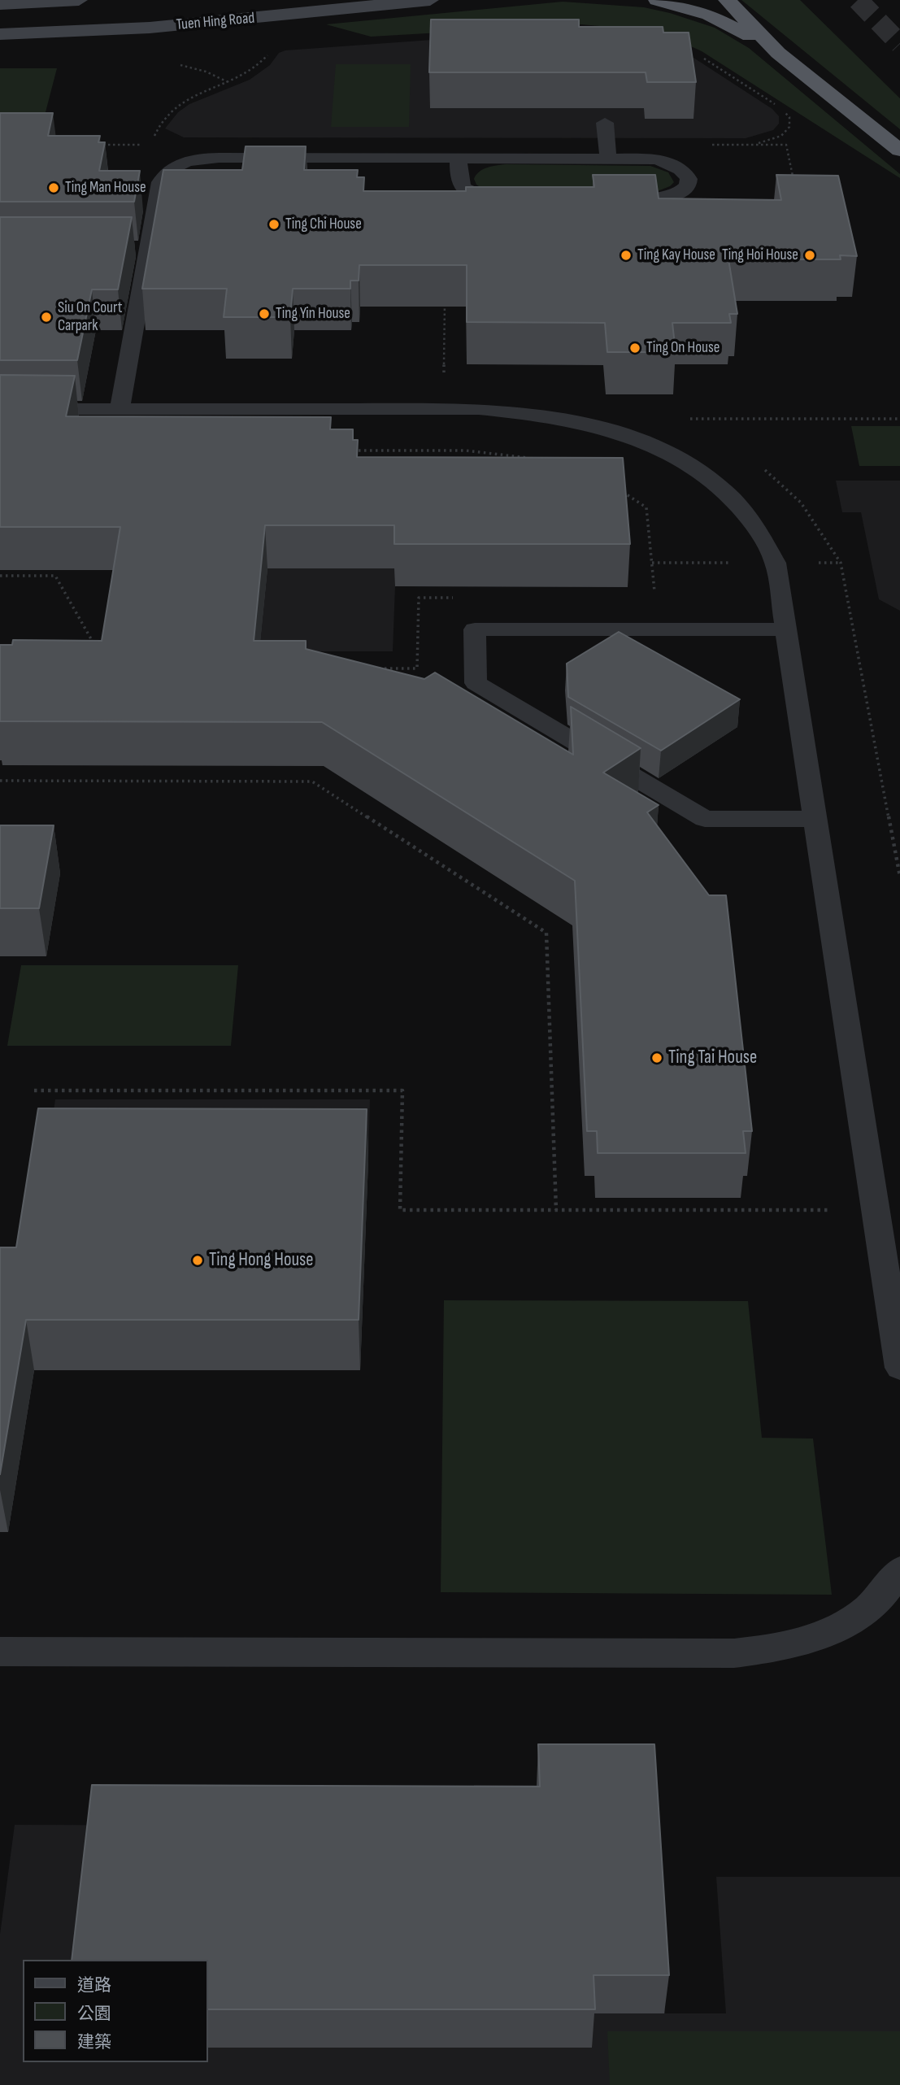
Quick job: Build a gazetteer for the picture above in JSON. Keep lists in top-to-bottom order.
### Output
{
  "streets": {
    "main road": ["Tuen Hing Road"]
  },
  "places": [
    "Ting Man House",
    "Ting Chi House",
    "Ting Kay House",
    "Ting Hoi House",
    "Ting Yin House",
    "Siu On Court Carpark",
    "Ting On House",
    "Ting Tai House",
    "Ting Hong House"
  ],
  "legend": ["道路", "公園", "建築"]
}
